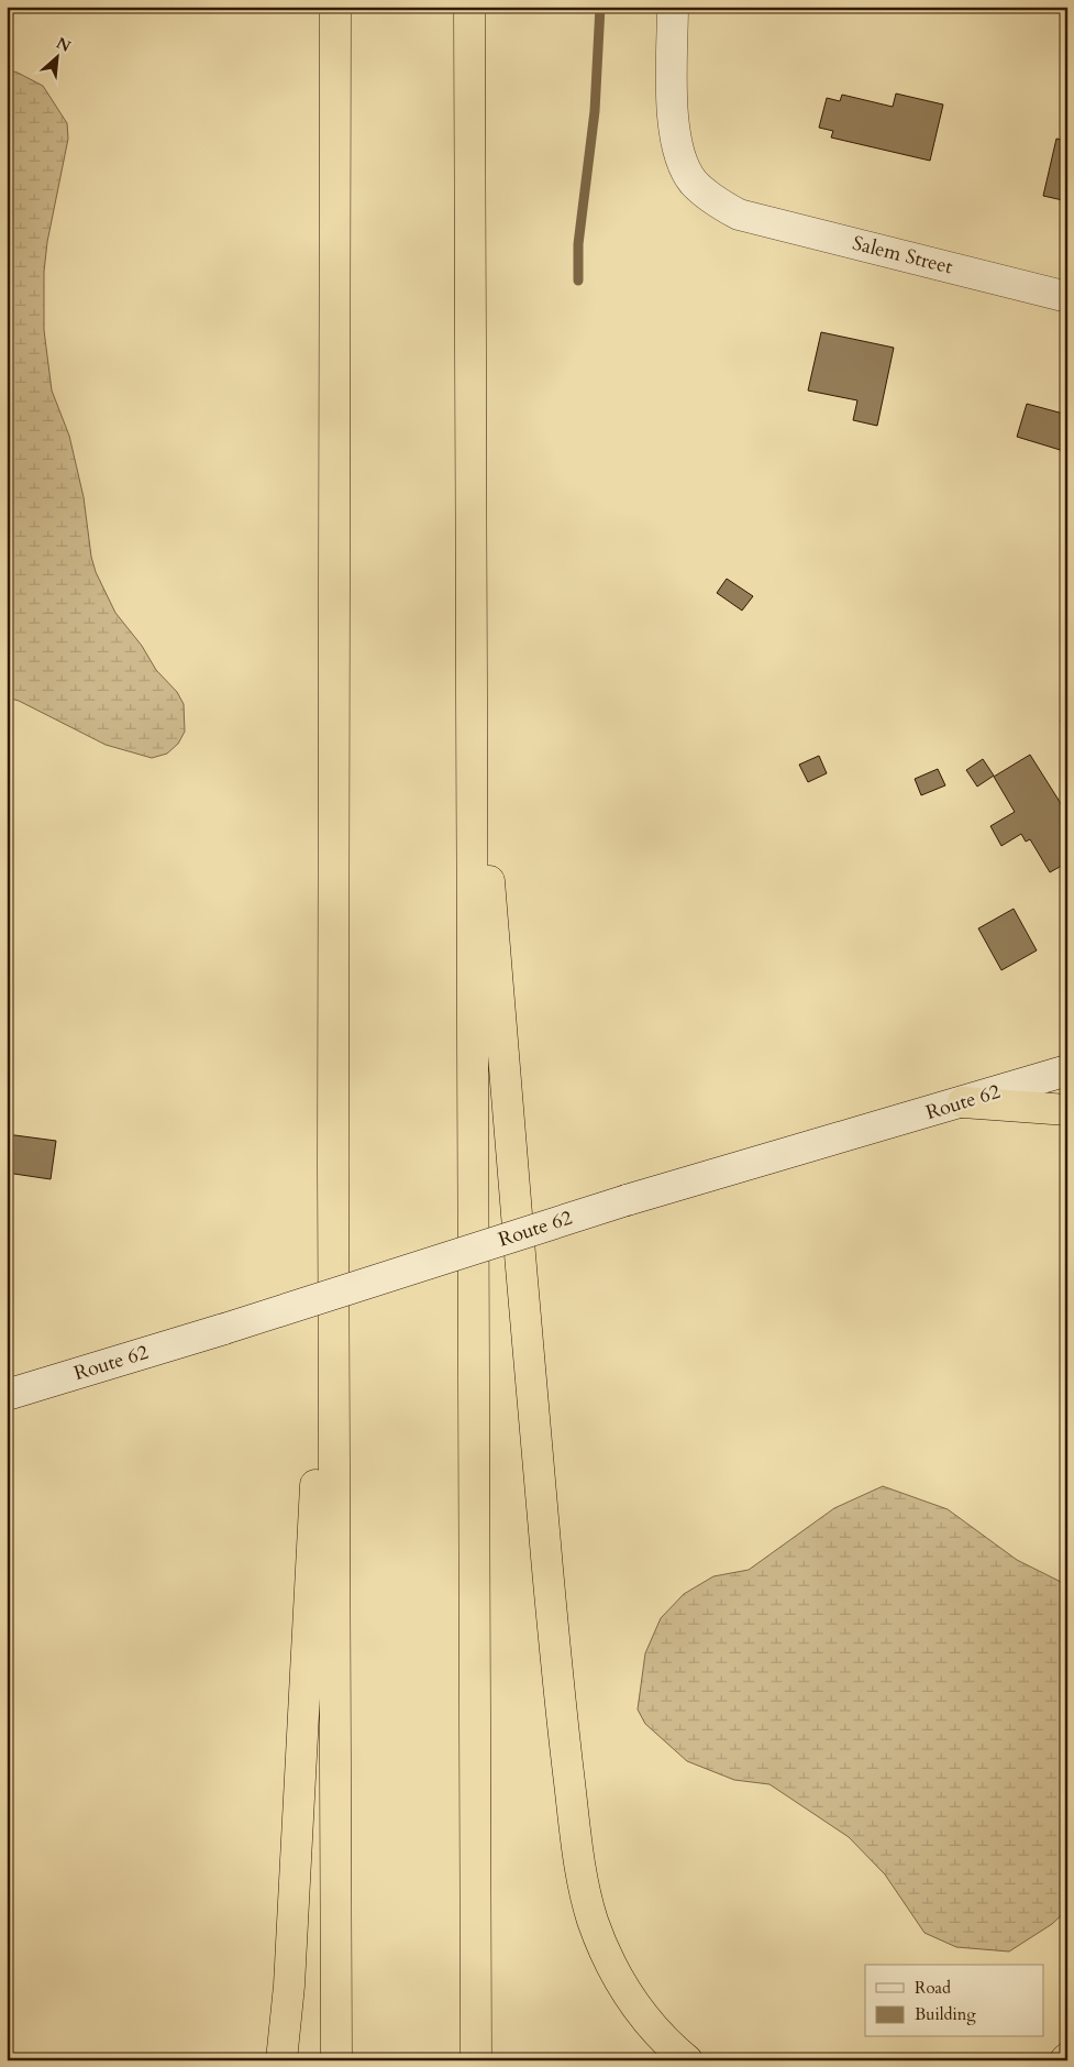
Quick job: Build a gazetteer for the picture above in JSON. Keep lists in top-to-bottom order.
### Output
{
  "streets": {
    "main road": ["Salem Street", "Route 62"]
  },
  "legend": ["Road", "Building"],
  "north": "top right"
}
